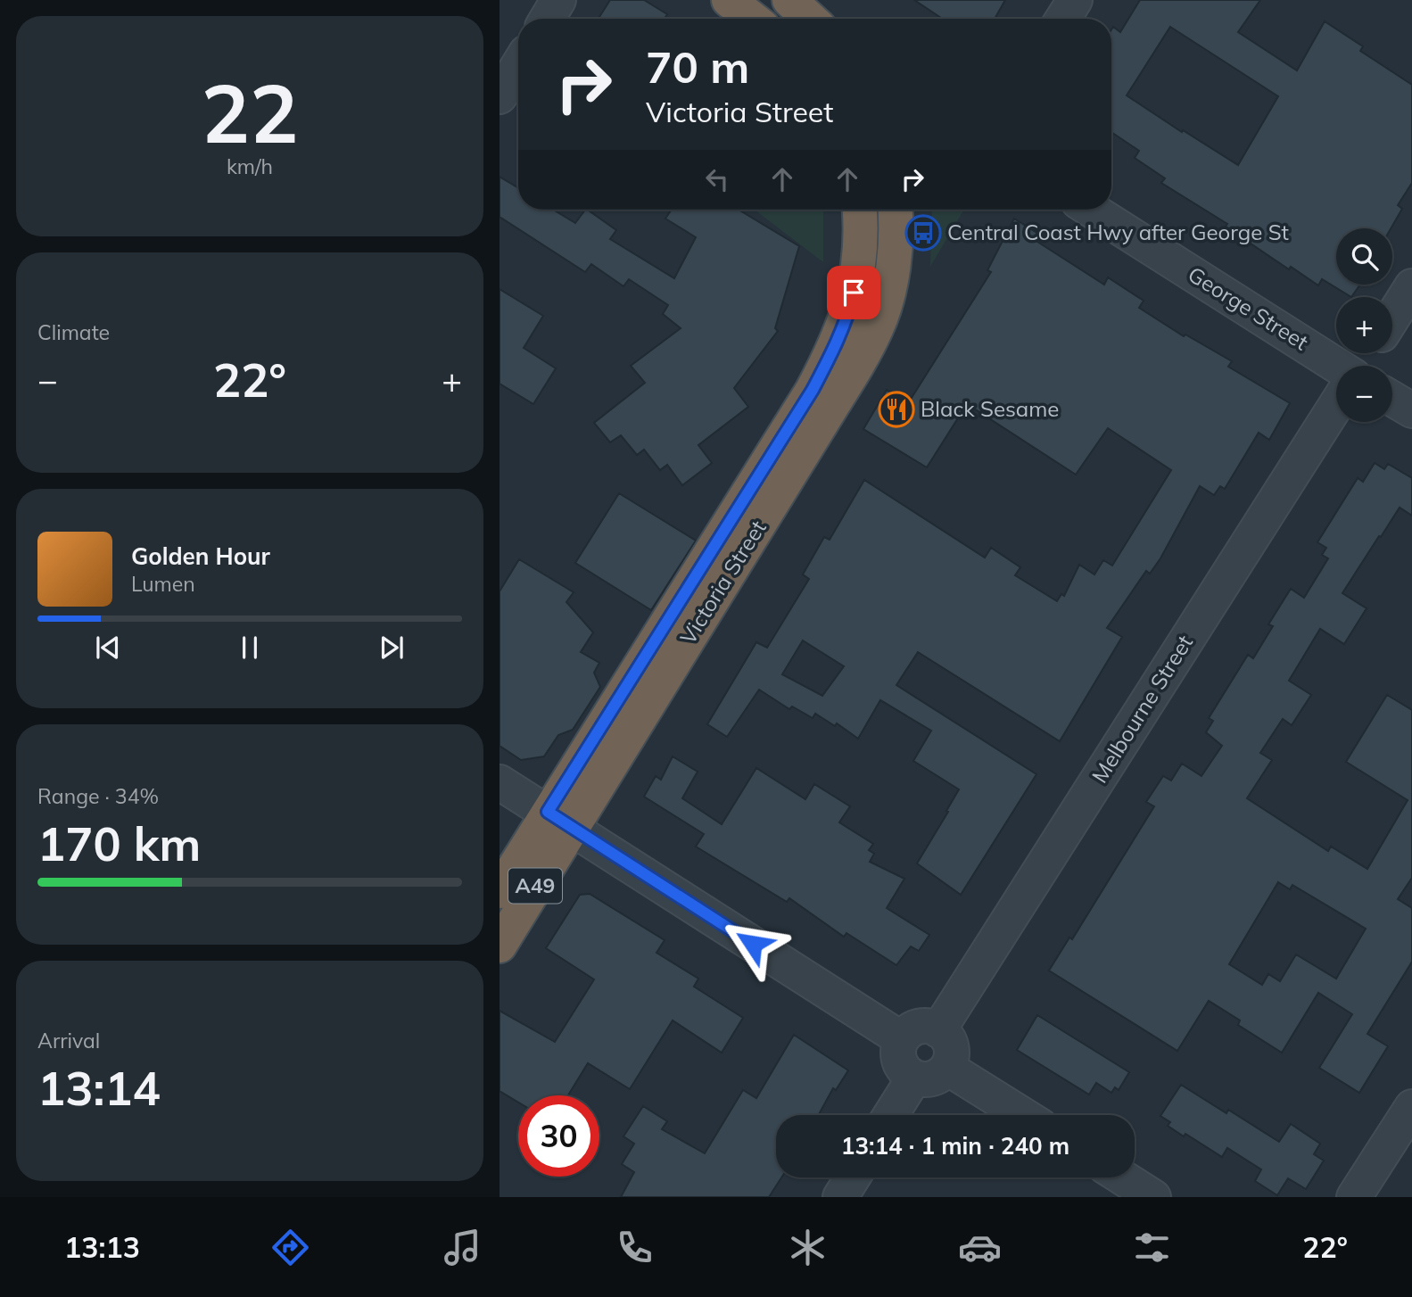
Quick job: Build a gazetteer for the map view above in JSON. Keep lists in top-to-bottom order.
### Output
{
  "streets": {
    "highway": ["Victoria Street", "A49"],
    "street": ["George Street", "Melbourne Street"]
  },
  "places": {
    "bus stop": ["Central Coast Hwy after George St"],
    "restaurant": ["Black Sesame"]
  },
  "page": {
    "tile": [
      ["22", "km/h"],
      "Climate",
      ["Range · 34%", "170 km"],
      ["Arrival", "13:14"]
    ],
    "turn": ["70 m", "Victoria Street"],
    "map_buttons": ["+", "−"],
    "heat": ["−", "22°", "+"],
    "song": ["Golden Hour", "Lumen"],
    "limit": "30",
    "trip": "13:14 · 1 min · 240 m",
    "tabs": ["13:13", "22°"]
  }
}
